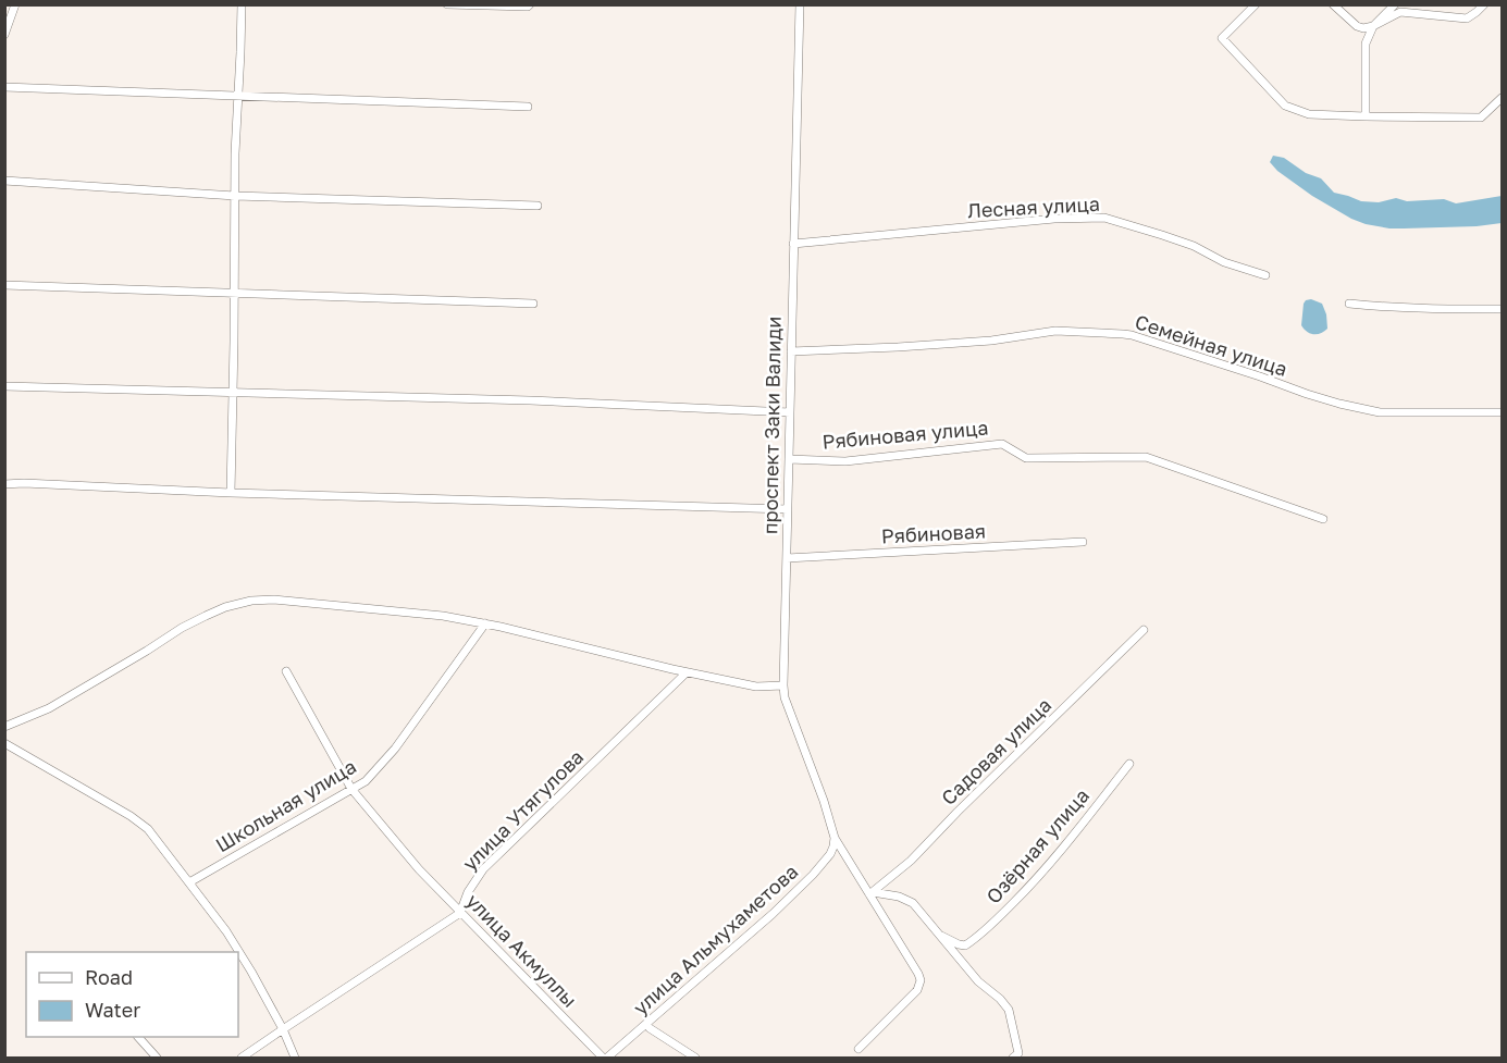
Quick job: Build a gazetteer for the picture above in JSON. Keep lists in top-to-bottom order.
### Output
{
  "streets": {
    "street": [
      "Лесная улица",
      "Семейная улица",
      "проспект Заки Валиди",
      "Рябиновая улица",
      "Рябиновая",
      "Садовая улица",
      "Школьная улица",
      "улица Утягулова",
      "Озёрная улица",
      "улица Альмухаметова",
      "улица Акмуллы"
    ]
  },
  "crossings": [
    ["Лесная улица", "проспект Заки Валиди"],
    ["Семейная улица", "проспект Заки Валиди"],
    ["проспект Заки Валиди", "Рябиновая улица"],
    ["проспект Заки Валиди", "Рябиновая"],
    ["проспект Заки Валиди", "Садовая улица"],
    ["проспект Заки Валиди", "улица Альмухаметова"],
    ["Школьная улица", "улица Акмуллы"],
    ["улица Утягулова", "улица Акмуллы"],
    ["улица Альмухаметова", "улица Акмуллы"]
  ],
  "legend": ["Road", "Water"]
}
